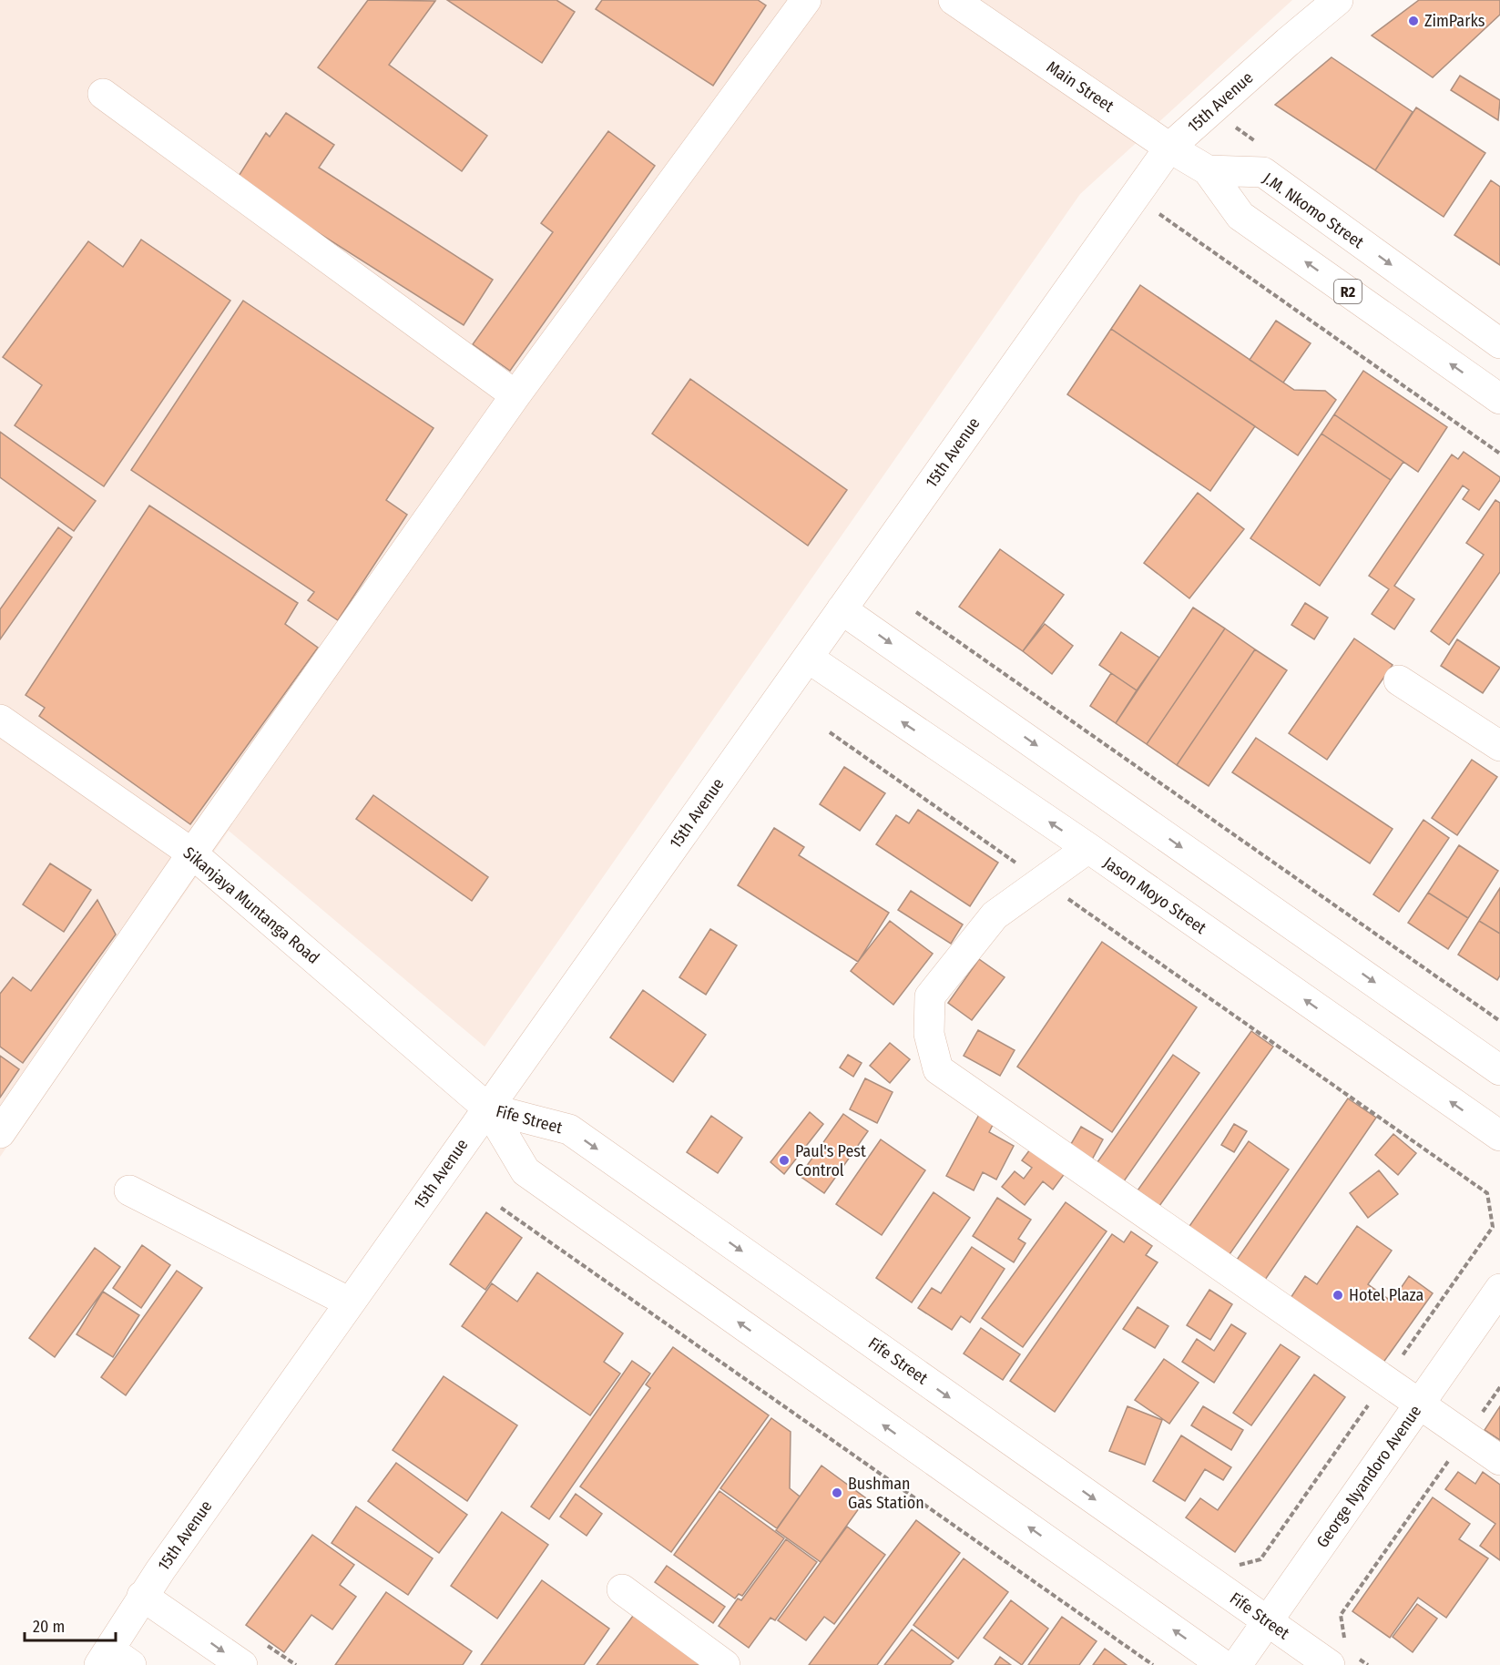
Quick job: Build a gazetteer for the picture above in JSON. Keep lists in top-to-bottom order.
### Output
{
  "streets": {
    "main road": [
      "Main Street",
      "15th Avenue",
      "J.M. Nkomo Street",
      "R2",
      "Jason Moyo Street",
      "Sikanjaya Muntanga Road",
      "Fife Street",
      "George Nyandoro Avenue"
    ]
  },
  "crossings": [
    ["Main Street", "15th Avenue"],
    ["Main Street", "J.M. Nkomo Street"],
    ["Main Street", "R2"],
    ["15th Avenue", "Jason Moyo Street"],
    ["15th Avenue", "Sikanjaya Muntanga Road"],
    ["15th Avenue", "Fife Street"],
    ["J.M. Nkomo Street", "R2"],
    ["Sikanjaya Muntanga Road", "Fife Street"],
    ["Fife Street", "George Nyandoro Avenue"]
  ],
  "places": [
    "ZimParks",
    "Paul's Pest Control",
    "Hotel Plaza",
    "Bushman Gas Station"
  ],
  "scale_bar": "20 m"
}
